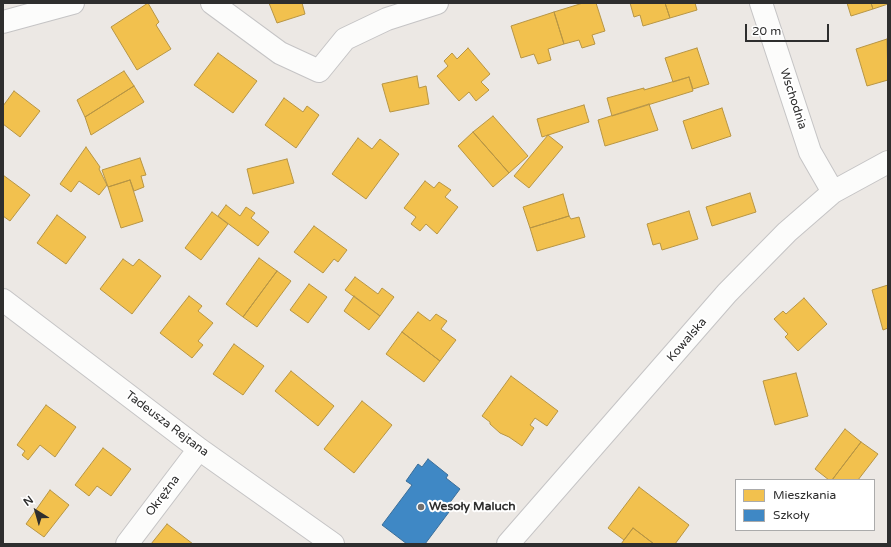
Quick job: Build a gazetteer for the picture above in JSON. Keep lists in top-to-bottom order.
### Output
{
  "streets": {
    "street": [
      "Wschodnia",
      "Kowalska",
      "Tadeusza Rejtana",
      "Okrężna"
    ]
  },
  "crossings": [
    ["Wschodnia", "Kowalska"],
    ["Tadeusza Rejtana", "Okrężna"]
  ],
  "places": ["Wesoły Maluch"],
  "legend": ["Mieszkania", "Szkoły"],
  "scale_bar": "20 m",
  "north": "top left"
}
